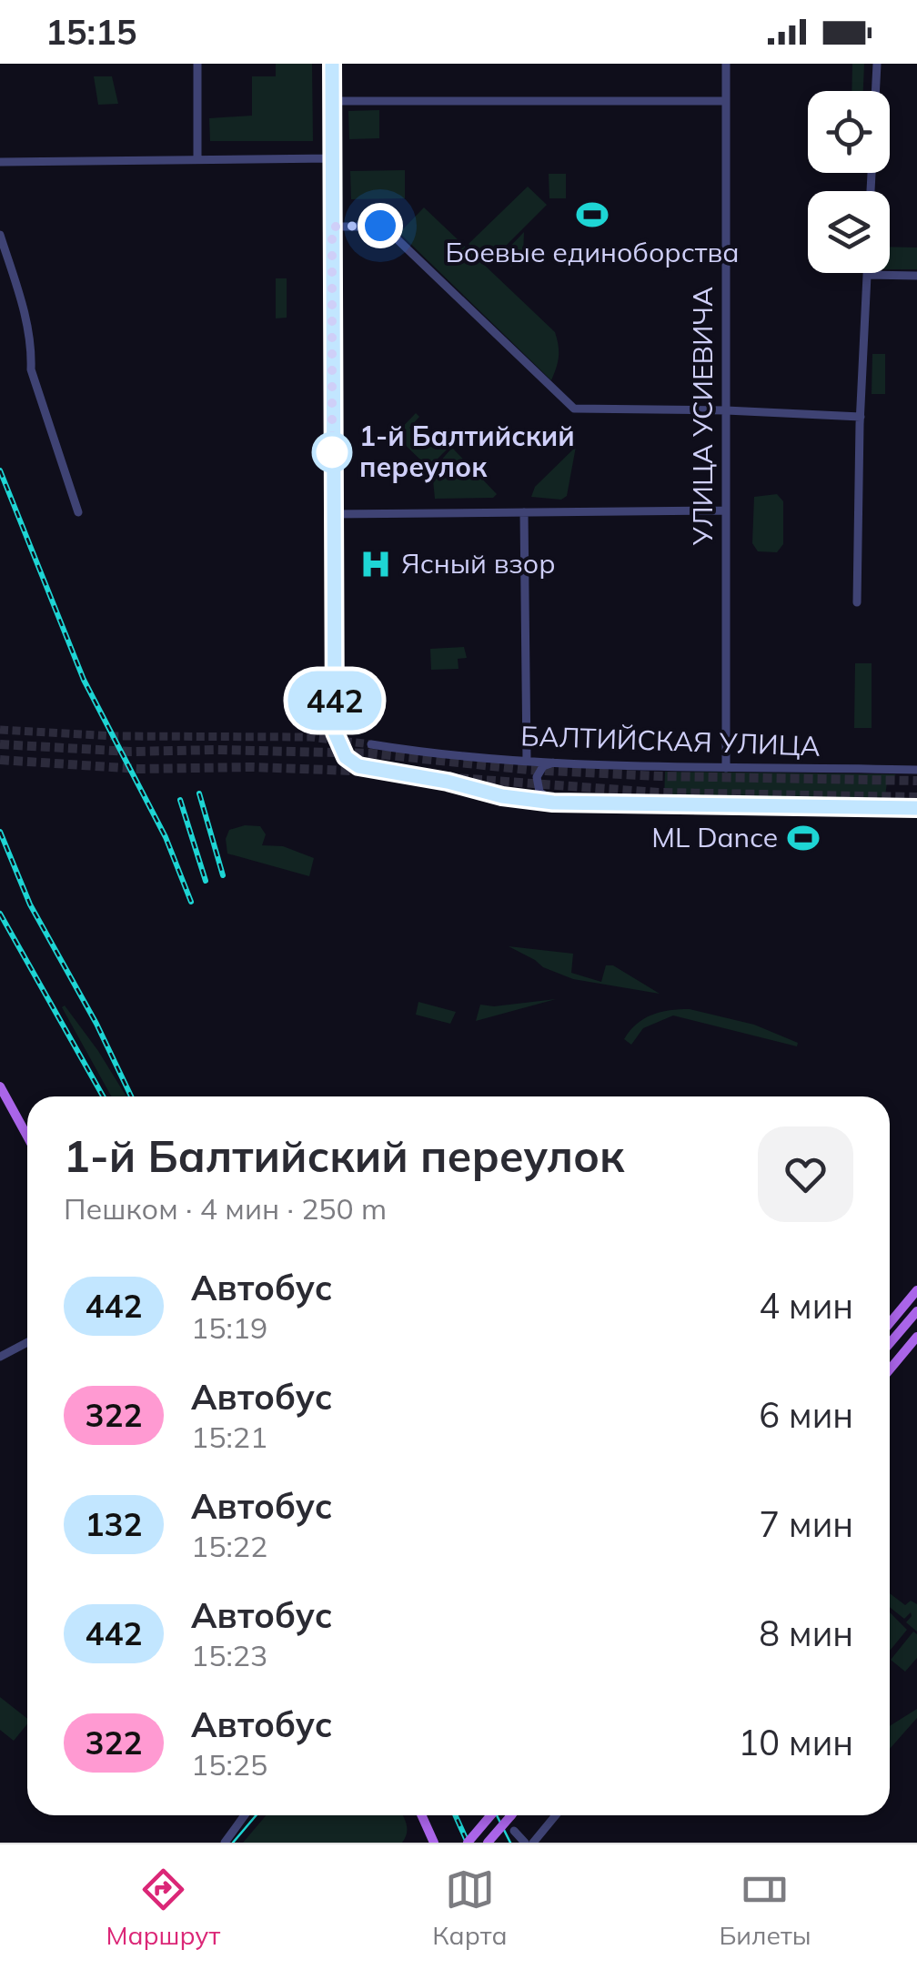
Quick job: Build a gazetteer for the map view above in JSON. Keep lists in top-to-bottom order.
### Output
{
  "streets": {
    "street": ["УЛИЦА УСИЕВИЧА", "БАЛТИЙСКАЯ УЛИЦА"]
  },
  "crossings": [
    ["УЛИЦА УСИЕВИЧА", "БАЛТИЙСКАЯ УЛИЦА"]
  ],
  "places": {
    "sports": ["Боевые единоборства", "ML Dance"],
    "other": ["1-й Балтийский переулок"],
    "hospital": ["Ясный взор"]
  },
  "lines": ["bus line 442"],
  "page": {
    "status": "15:15",
    "on_map": "442",
    "heading": ["1-й Балтийский переулок", "Пешком · 4 мин · 250 m"],
    "list": [
      {
        "mark": "442",
        "name": "Автобус",
        "note": "15:19",
        "value": "4 мин"
      },
      {
        "mark": "322",
        "name": "Автобус",
        "note": "15:21",
        "value": "6 мин"
      },
      {
        "mark": "132",
        "name": "Автобус",
        "note": "15:22",
        "value": "7 мин"
      },
      {
        "mark": "442",
        "name": "Автобус",
        "note": "15:23",
        "value": "8 мин"
      },
      {
        "mark": "322",
        "name": "Автобус",
        "note": "15:25",
        "value": "10 мин"
      }
    ],
    "tabs": ["Маршрут", "Карта", "Билеты"]
  }
}
